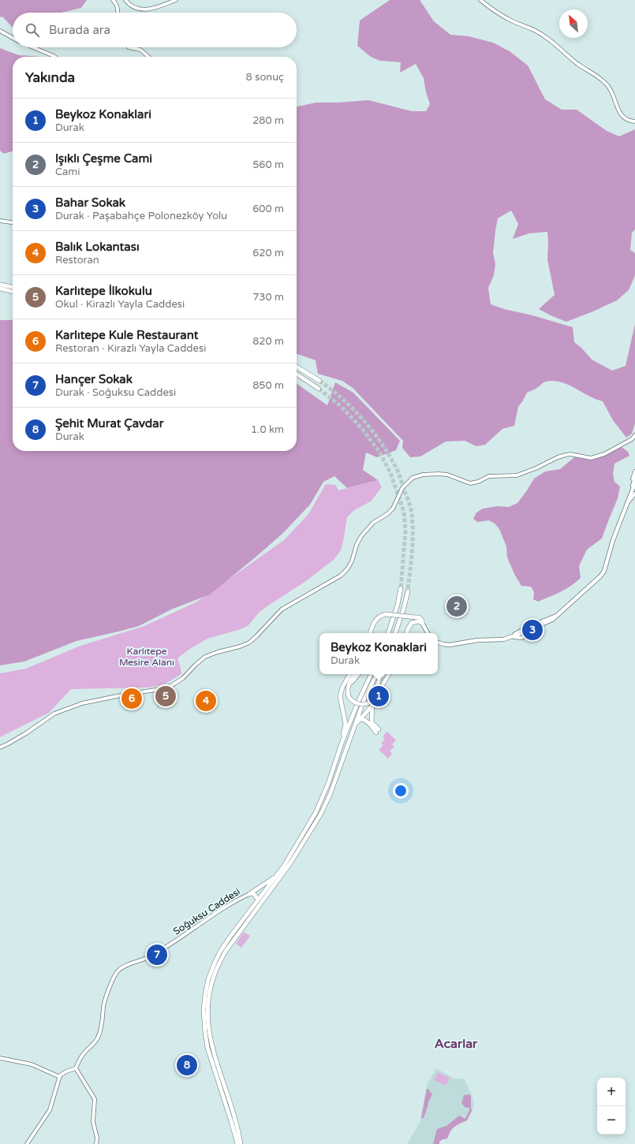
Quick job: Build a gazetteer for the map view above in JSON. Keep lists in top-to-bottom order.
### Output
{
  "streets": {
    "main road": ["Soğuksu Caddesi"]
  },
  "districts": ["Acarlar"],
  "parks": ["Karlıtepe Mesire Alanı"],
  "north": "top left",
  "page": {
    "search": "Burada ara",
    "heading": ["Yakında", "8 sonuç"],
    "list": [
      {
        "mark": "1",
        "name": "Beykoz Konaklari",
        "note": "Durak",
        "value": "280 m"
      },
      {
        "mark": "2",
        "name": "Işıklı Çeşme Cami",
        "note": "Cami",
        "value": "560 m"
      },
      {
        "mark": "3",
        "name": "Bahar Sokak",
        "note": "Durak · Paşabahçe Polonezköy Yolu",
        "value": "600 m"
      },
      {
        "mark": "4",
        "name": "Balık Lokantası",
        "note": "Restoran",
        "value": "620 m"
      },
      {
        "mark": "5",
        "name": "Karlıtepe İlkokulu",
        "note": "Okul · Kirazlı Yayla Caddesi",
        "value": "730 m"
      },
      {
        "mark": "6",
        "name": "Karlıtepe Kule Restaurant",
        "note": "Restoran · Kirazlı Yayla Caddesi",
        "value": "820 m"
      },
      {
        "mark": "7",
        "name": "Hançer Sokak",
        "note": "Durak · Soğuksu Caddesi",
        "value": "850 m"
      },
      {
        "mark": "8",
        "name": "Şehit Murat Çavdar",
        "note": "Durak",
        "value": "1.0 km"
      }
    ],
    "pins": [
      "2",
      "3",
      "1",
      "5",
      "6",
      "4",
      "7",
      "8"
    ],
    "popup": ["Beykoz Konaklari", "Durak"],
    "map_buttons": ["+", "−"]
  }
}
